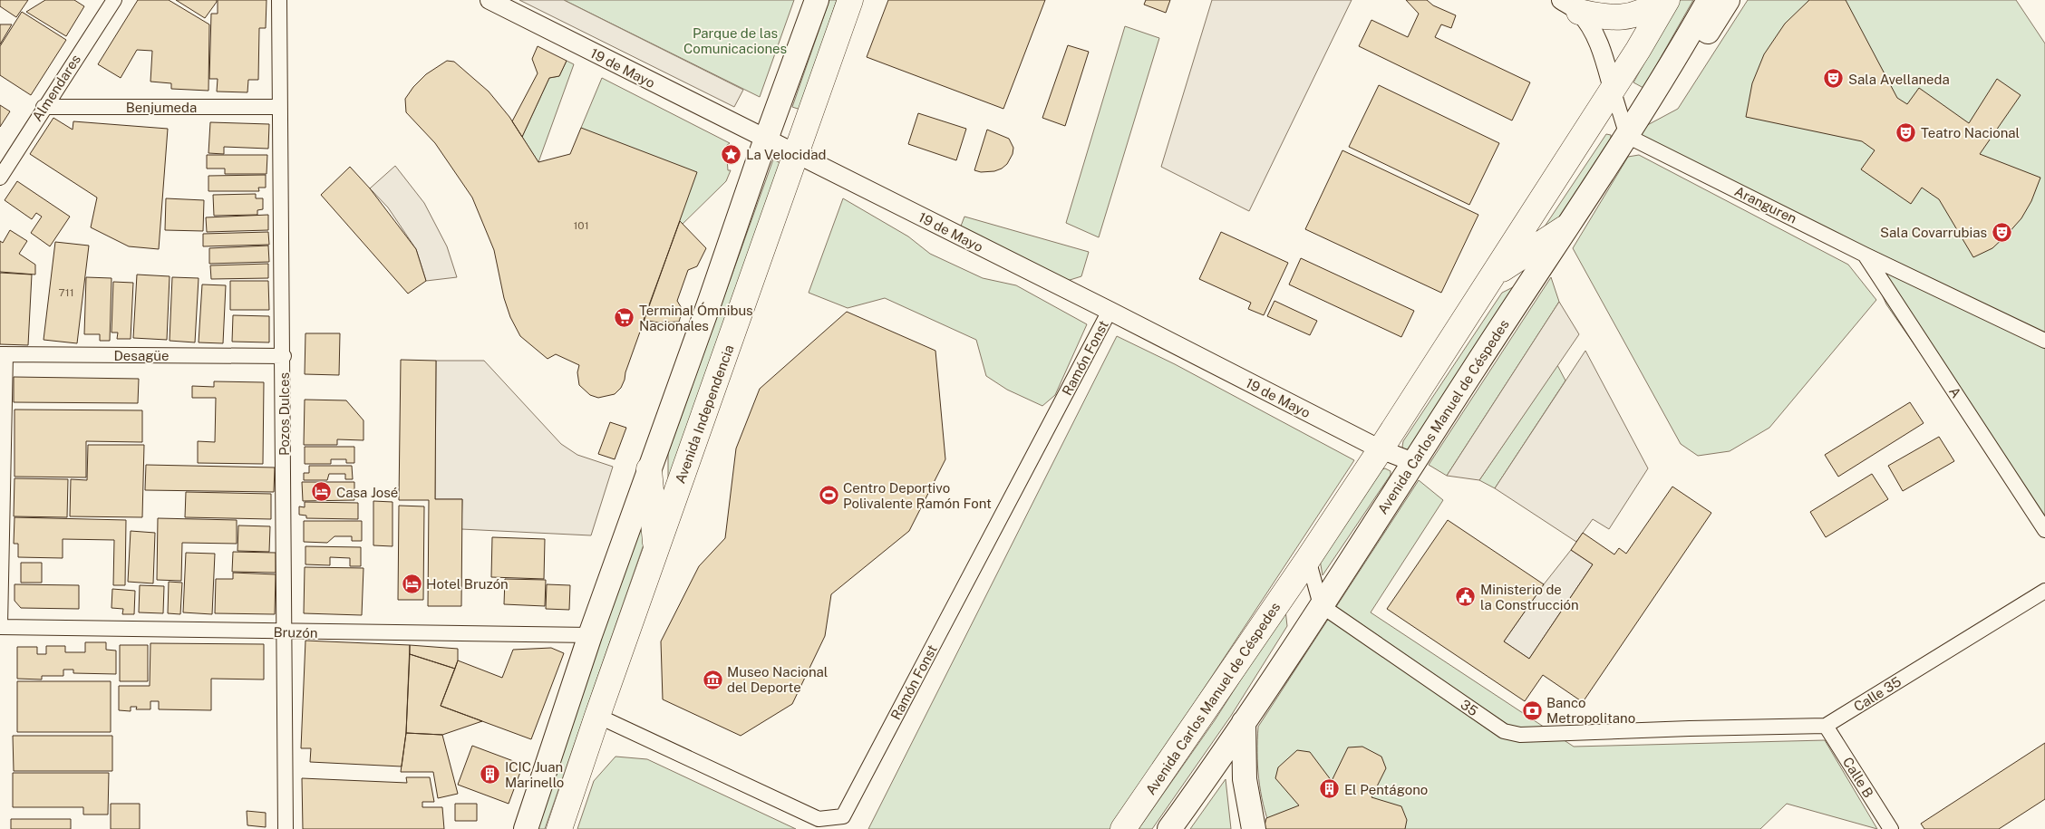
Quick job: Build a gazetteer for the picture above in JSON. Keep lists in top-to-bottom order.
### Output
{
  "streets": {
    "highway": ["Avenida Independencia", "Avenida Carlos Manuel de Céspedes"],
    "street": [
      "19 de Mayo",
      "Almendares",
      "Benjumeda",
      "Aranguren",
      "Desagüe",
      "Ramón Fonst",
      "A",
      "Pozos Dulces",
      "Bruzón",
      "Calle 35",
      "35",
      "Calle B"
    ]
  },
  "crossings": [
    ["19 de Mayo", "Ramón Fonst"],
    ["19 de Mayo", "Avenida Independencia"],
    ["19 de Mayo", "Avenida Carlos Manuel de Céspedes"],
    ["Almendares", "Benjumeda"],
    ["Benjumeda", "Pozos Dulces"],
    ["Aranguren", "A"],
    ["Aranguren", "Avenida Carlos Manuel de Céspedes"],
    ["Desagüe", "Pozos Dulces"],
    ["Ramón Fonst", "Avenida Independencia"],
    ["Pozos Dulces", "Bruzón"],
    ["Avenida Carlos Manuel de Céspedes", "35"],
    ["Calle 35", "35"],
    ["Calle 35", "Calle B"],
    ["35", "Calle B"]
  ],
  "parks": ["Parque de las Comunicaciones"],
  "places": {
    "theatre": ["Sala Avellaneda", "Teatro Nacional", "Sala Covarrubias"],
    "place": ["La Velocidad"],
    "supermarket": ["Terminal Ómnibus Nacionales"],
    "hotel": ["Casa José", "Hotel Bruzón"],
    "sports": ["Centro Deportivo Polivalente Ramón Font"],
    "public building": ["Ministerio de la Construcción"],
    "museum": ["Museo Nacional del Deporte"],
    "bank": ["Banco Metropolitano"],
    "building": ["ICIC Juan Marinello", "El Pentágono"]
  },
  "house_numbers": ["101", "711"]
}
